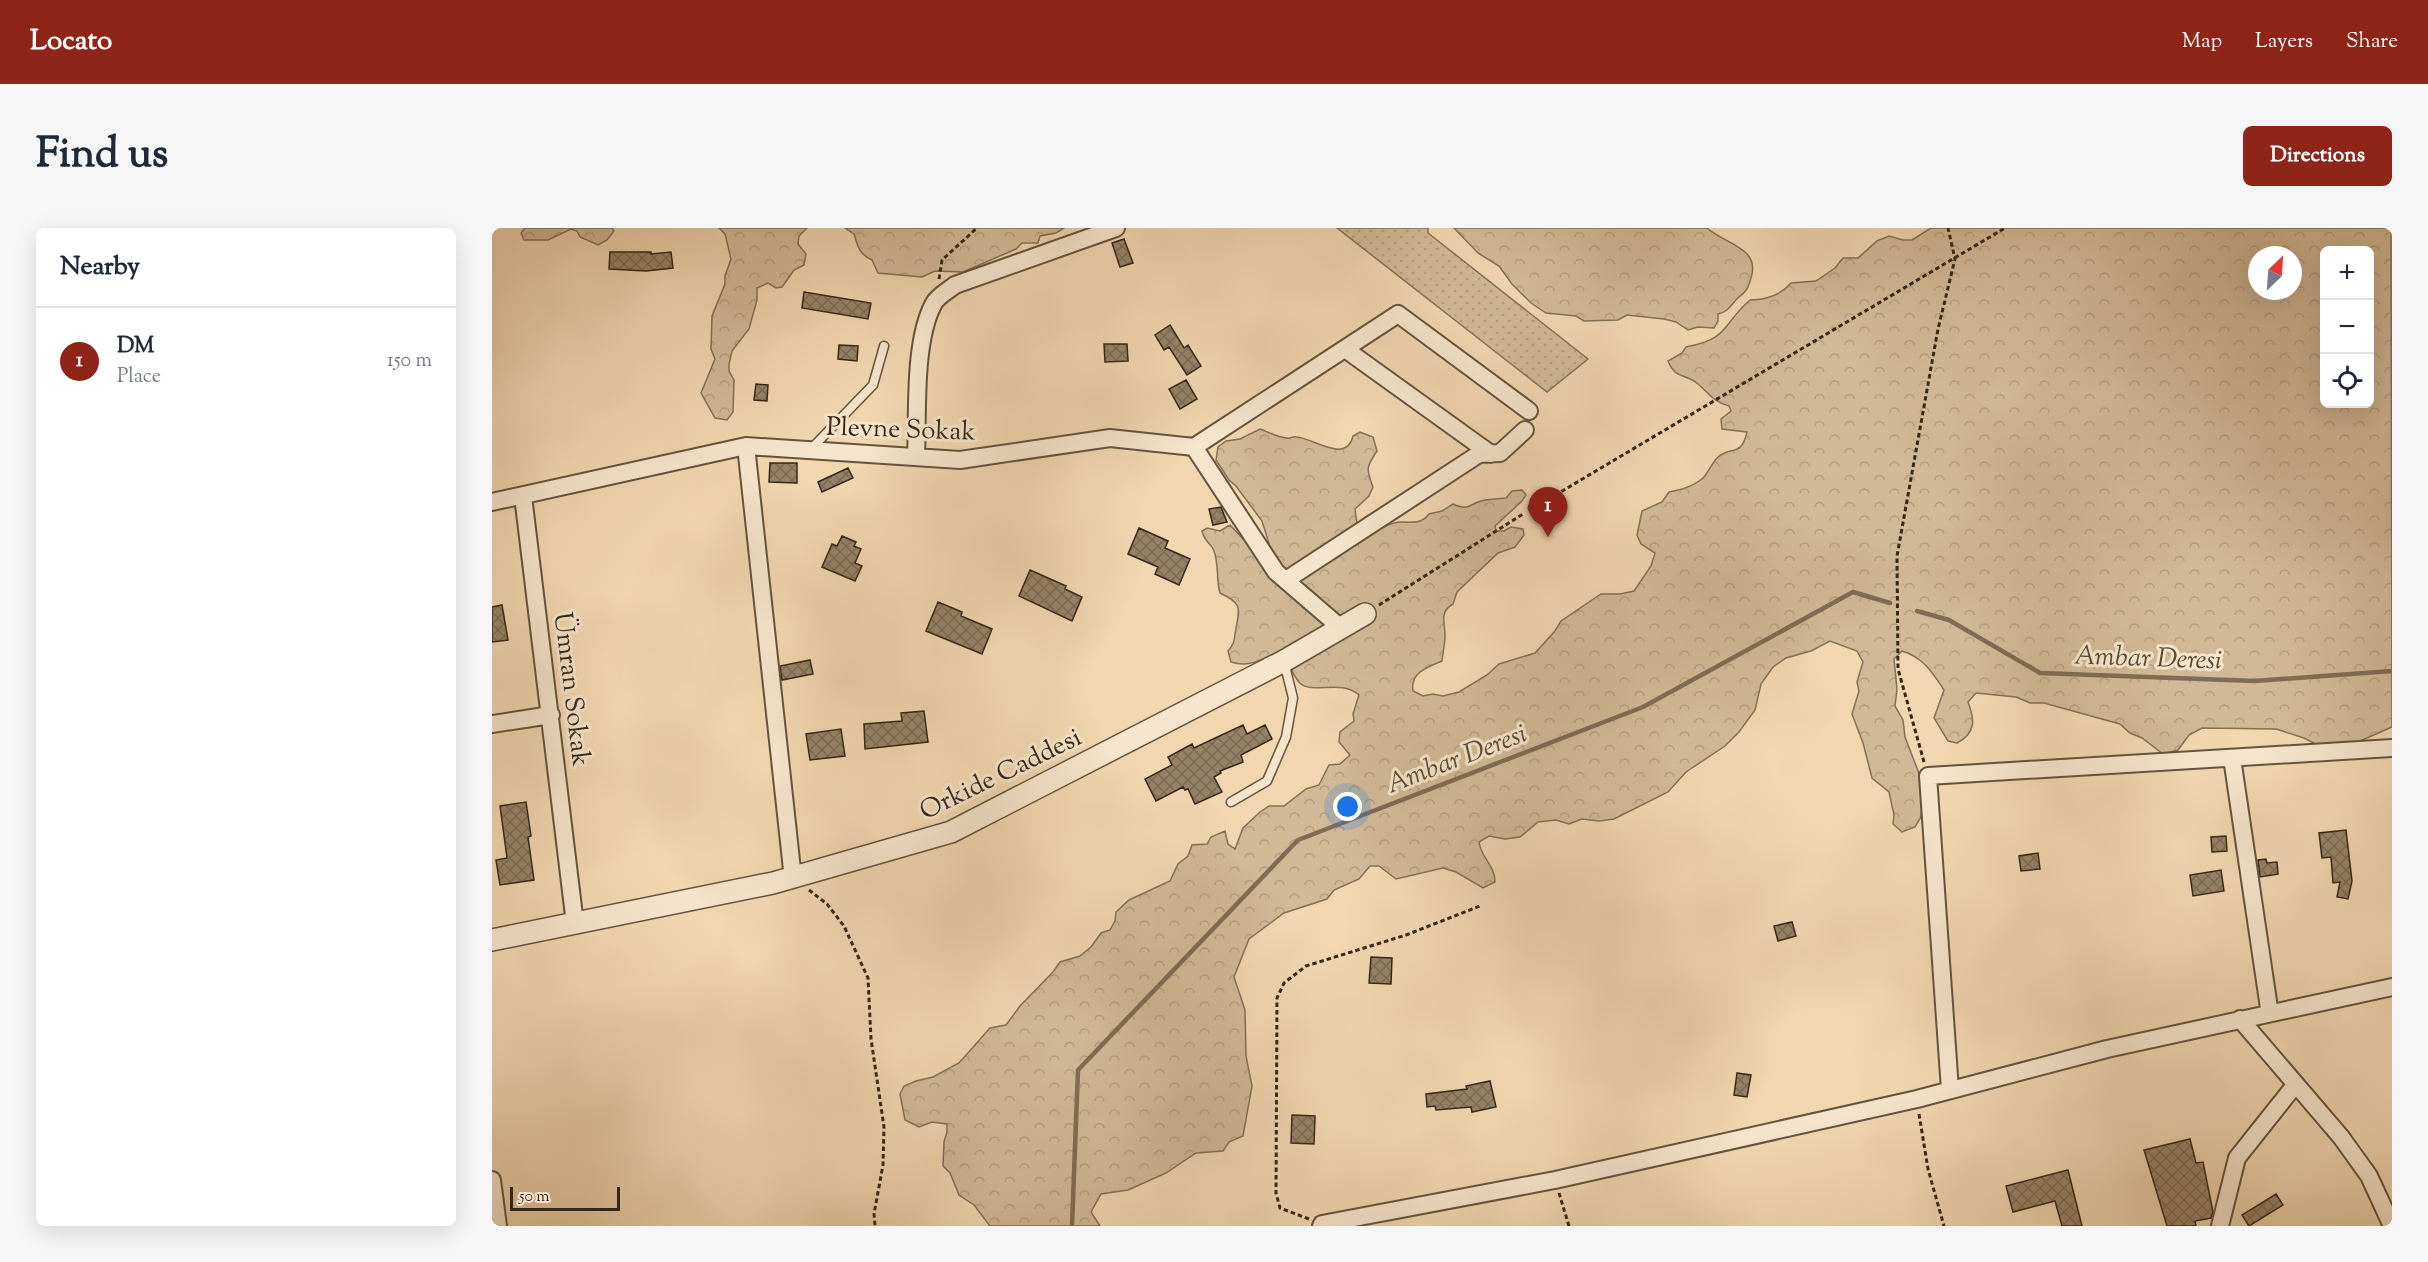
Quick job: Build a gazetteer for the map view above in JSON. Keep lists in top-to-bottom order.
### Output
{
  "streets": {
    "street": ["Plevne Sokak", "Ümran Sokak", "Orkide Caddesi"]
  },
  "crossings": [
    ["Plevne Sokak", "Ümran Sokak"],
    ["Ümran Sokak", "Orkide Caddesi"]
  ],
  "water": ["Ambar Deresi"],
  "scale_bar": "50 m",
  "north": "top right",
  "page": {
    "header": "Locato",
    "nav": ["Map", "Layers", "Share"],
    "title": "Find us",
    "buttons": "Directions",
    "heading": "Nearby",
    "map_buttons": ["+", "−"],
    "list": [
      {
        "mark": "1",
        "name": "DM",
        "note": "Place",
        "value": "150 m"
      }
    ],
    "pins": "1",
    "scale": "50 m"
  }
}
